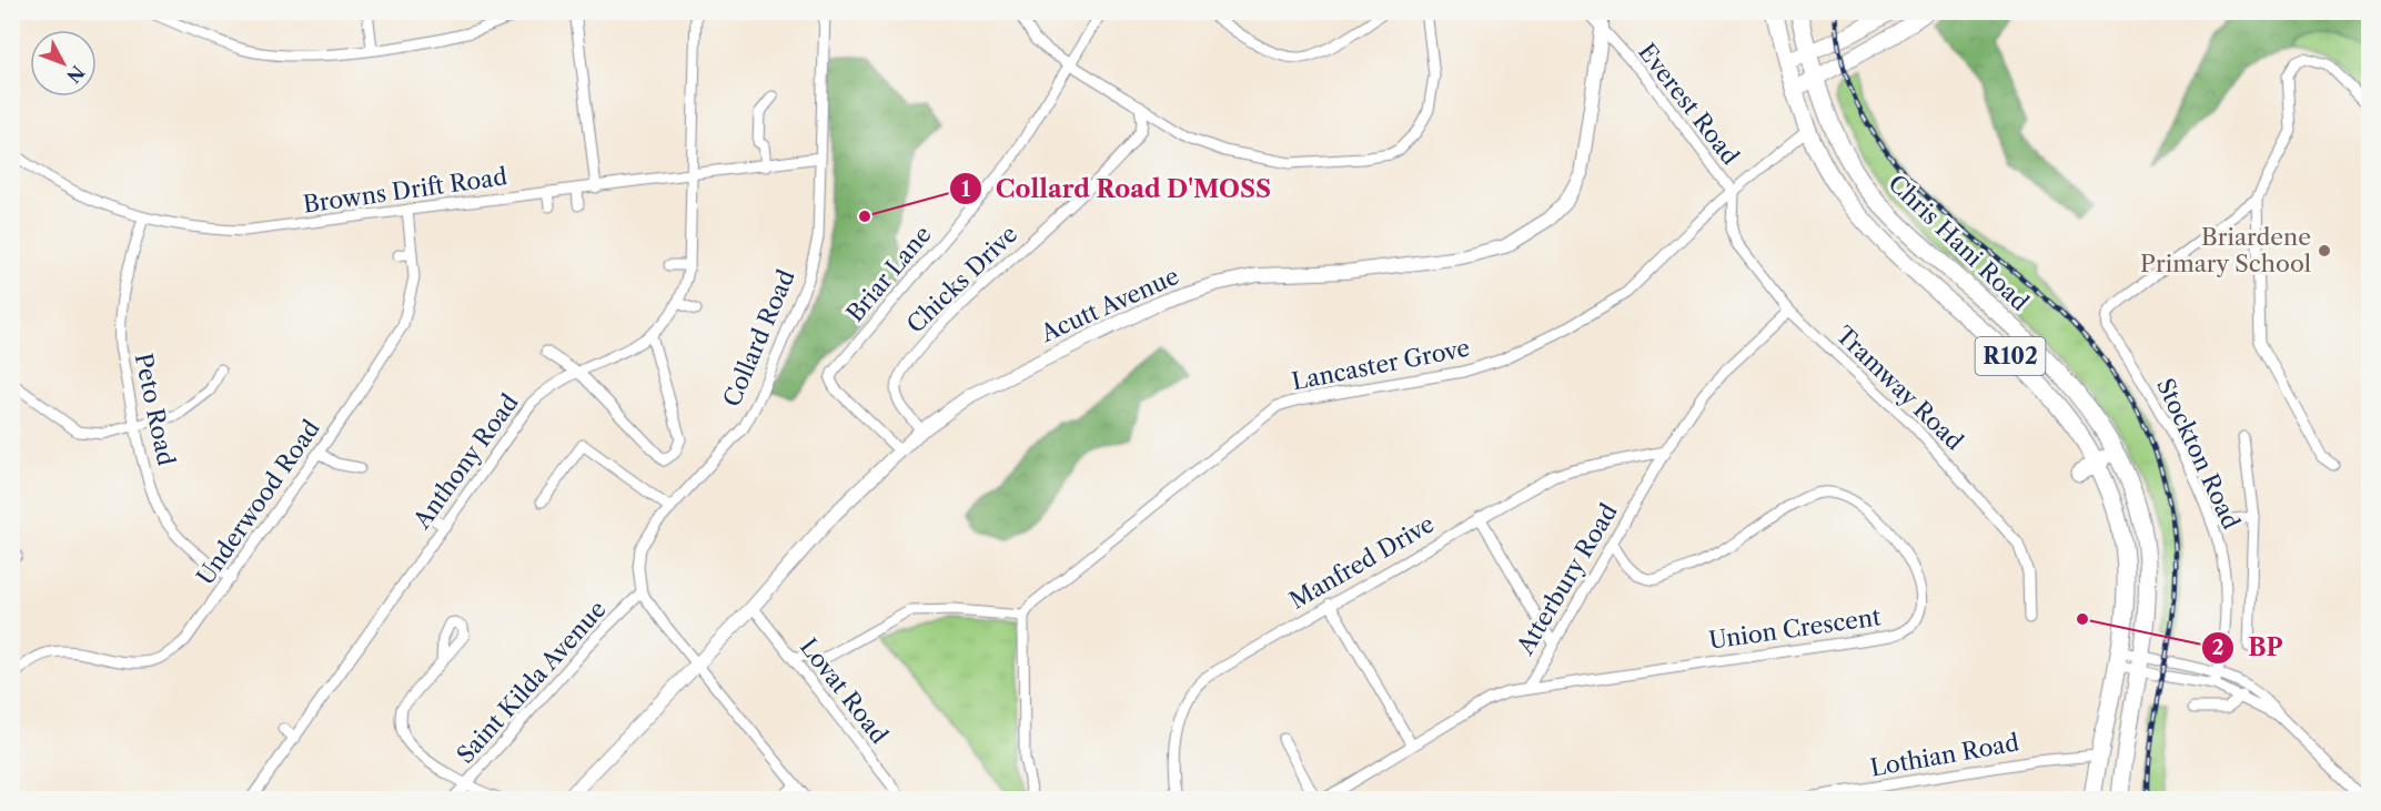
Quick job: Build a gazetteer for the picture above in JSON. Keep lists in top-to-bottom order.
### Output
{
  "streets": {
    "main road": ["Chris Hani Road", "R102"],
    "street": [
      "Everest Road",
      "Browns Drift Road",
      "Briar Lane",
      "Chicks Drive",
      "Acutt Avenue",
      "Collard Road",
      "Lancaster Grove",
      "Tramway Road",
      "Peto Road",
      "Stockton Road",
      "Anthony Road",
      "Underwood Road",
      "Manfred Drive",
      "Atterbury Road",
      "Union Crescent",
      "Saint Kilda Avenue",
      "Lovat Road",
      "Lothian Road"
    ]
  },
  "crossings": [
    ["Everest Road", "Acutt Avenue"],
    ["Everest Road", "Lancaster Grove"],
    ["Everest Road", "Tramway Road"],
    ["Browns Drift Road", "Collard Road"],
    ["Browns Drift Road", "Peto Road"],
    ["Browns Drift Road", "Anthony Road"],
    ["Browns Drift Road", "Underwood Road"],
    ["Chris Hani Road", "Lancaster Grove"],
    ["Chris Hani Road", "Lothian Road"],
    ["Briar Lane", "Acutt Avenue"],
    ["Chicks Drive", "Acutt Avenue"],
    ["Acutt Avenue", "Lovat Road"],
    ["Collard Road", "Saint Kilda Avenue"],
    ["Lancaster Grove", "Tramway Road"],
    ["Tramway Road", "Atterbury Road"],
    ["Peto Road", "Underwood Road"],
    ["Manfred Drive", "Atterbury Road"],
    ["Atterbury Road", "Union Crescent"]
  ],
  "places": ["Collard Road D'MOSS", "Briardene Primary School", "BP"],
  "north": "bottom right"
}
